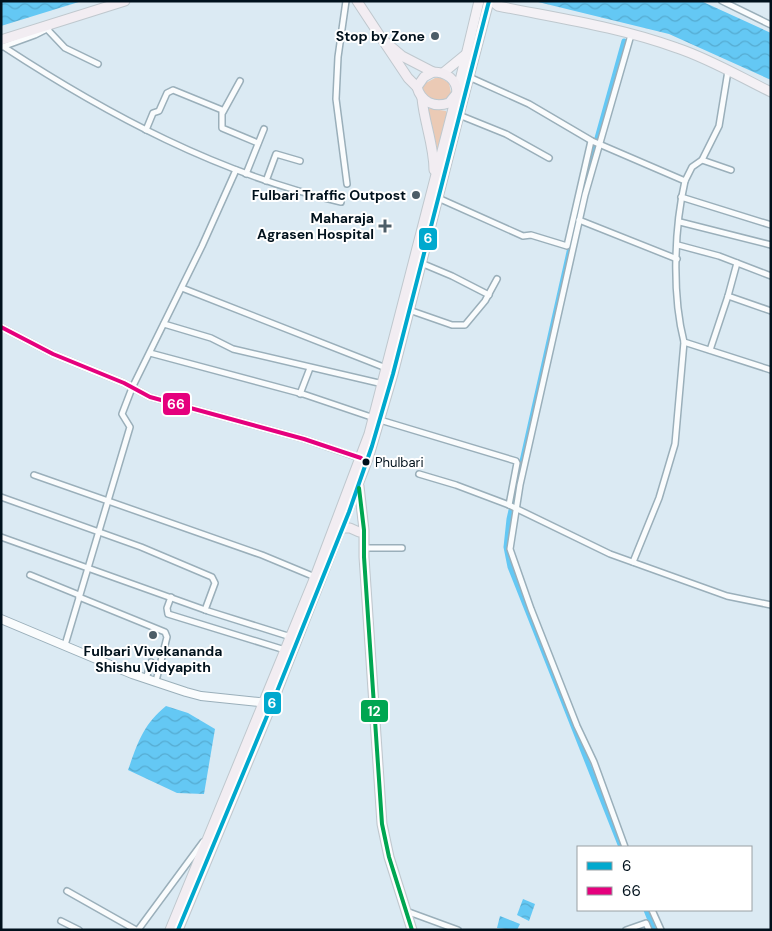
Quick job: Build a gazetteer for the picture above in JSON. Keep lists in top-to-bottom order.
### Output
{
  "places": {
    "other": [
      "Stop by Zone",
      "Fulbari Traffic Outpost",
      "Phulbari",
      "Fulbari Vivekananda Shishu Vidyapith"
    ],
    "health": ["Maharaja Agrasen Hospital"]
  },
  "lines": ["transit line 6", "transit line 66", "transit line 12"],
  "legend": ["6", "66"]
}
